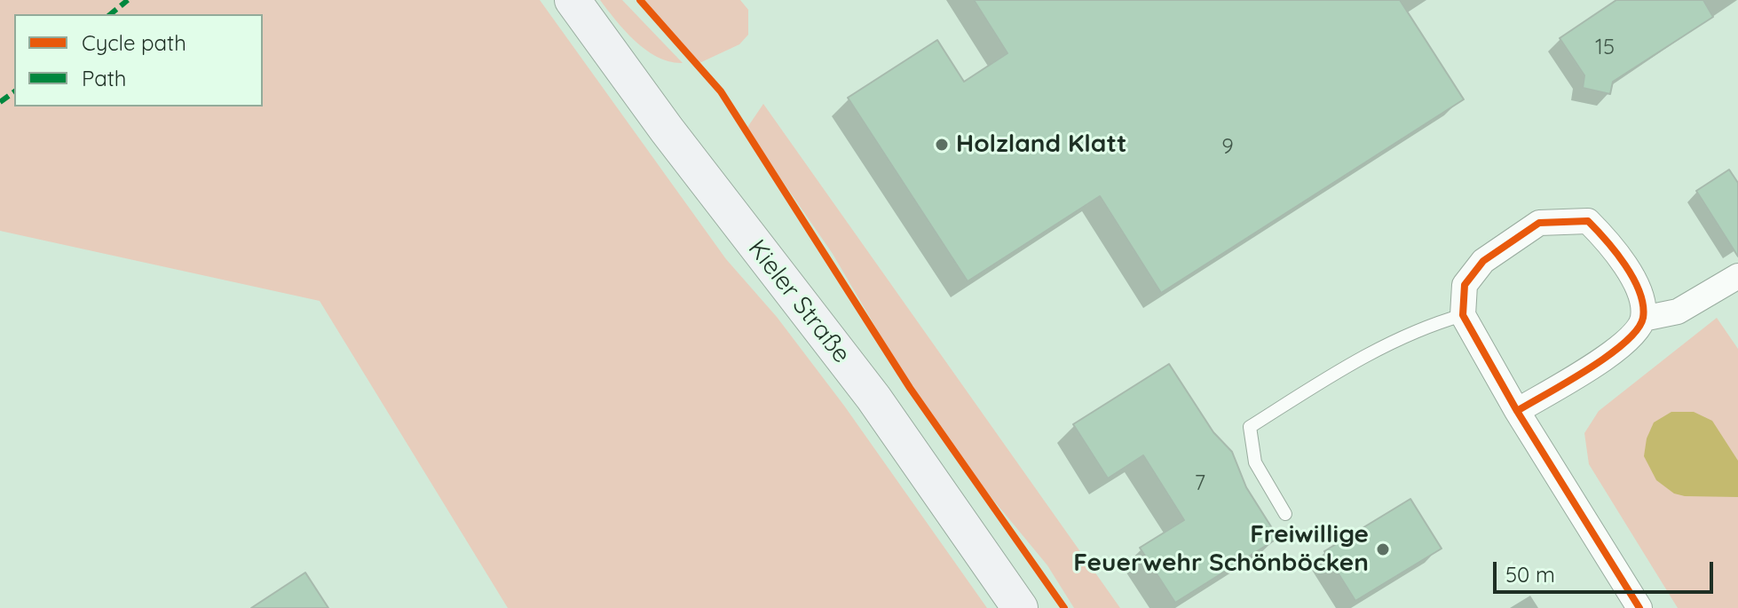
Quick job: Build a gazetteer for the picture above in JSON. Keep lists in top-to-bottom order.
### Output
{
  "streets": {
    "main road": ["Kieler Straße"]
  },
  "places": ["Holzland Klatt", "Freiwillige Feuerwehr Schönböcken"],
  "house_numbers": ["15", "9", "7"],
  "legend": ["Cycle path", "Path"],
  "scale_bar": "50 m"
}
